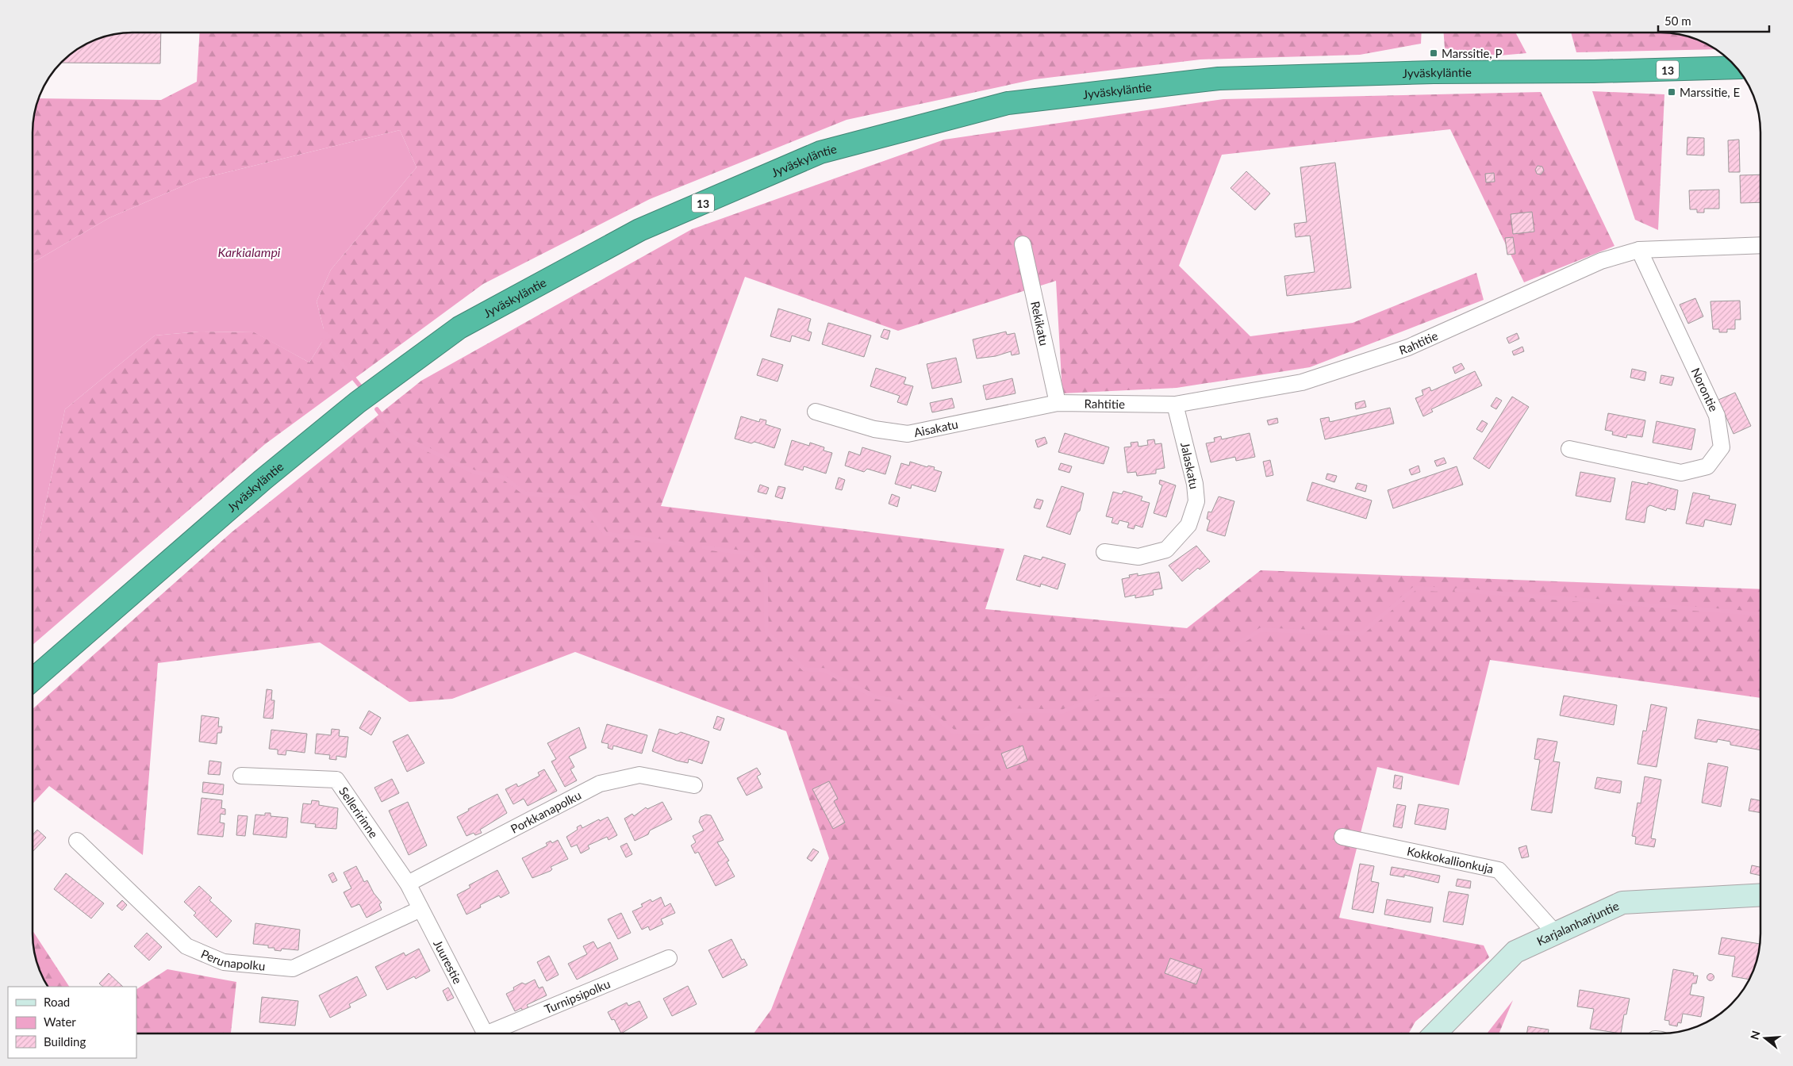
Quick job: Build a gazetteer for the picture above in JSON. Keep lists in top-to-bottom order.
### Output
{
  "streets": {
    "highway": ["13", "Jyväskyläntie"],
    "street": [
      "Rekikatu",
      "Rahtitie",
      "Norontie",
      "Aisakatu",
      "Jalaskatu",
      "Porkkanapolku",
      "Selleririnne",
      "Kokkokallionkuja",
      "Karjalanharjuntie",
      "Perunapolku",
      "Juurestie",
      "Turnipsipolku"
    ]
  },
  "crossings": [
    ["Rekikatu", "Rahtitie"],
    ["Rekikatu", "Aisakatu"],
    ["Rahtitie", "Norontie"],
    ["Rahtitie", "Aisakatu"],
    ["Rahtitie", "Jalaskatu"],
    ["Porkkanapolku", "Selleririnne"],
    ["Porkkanapolku", "Juurestie"],
    ["Selleririnne", "Juurestie"],
    ["Kokkokallionkuja", "Karjalanharjuntie"],
    ["Perunapolku", "Juurestie"]
  ],
  "water": ["Karkialampi"],
  "places": {
    "transit": ["Marssitie, P", "Marssitie, E"]
  },
  "legend": ["Road", "Water", "Building"],
  "scale_bar": "50 m",
  "north": "left"
}
